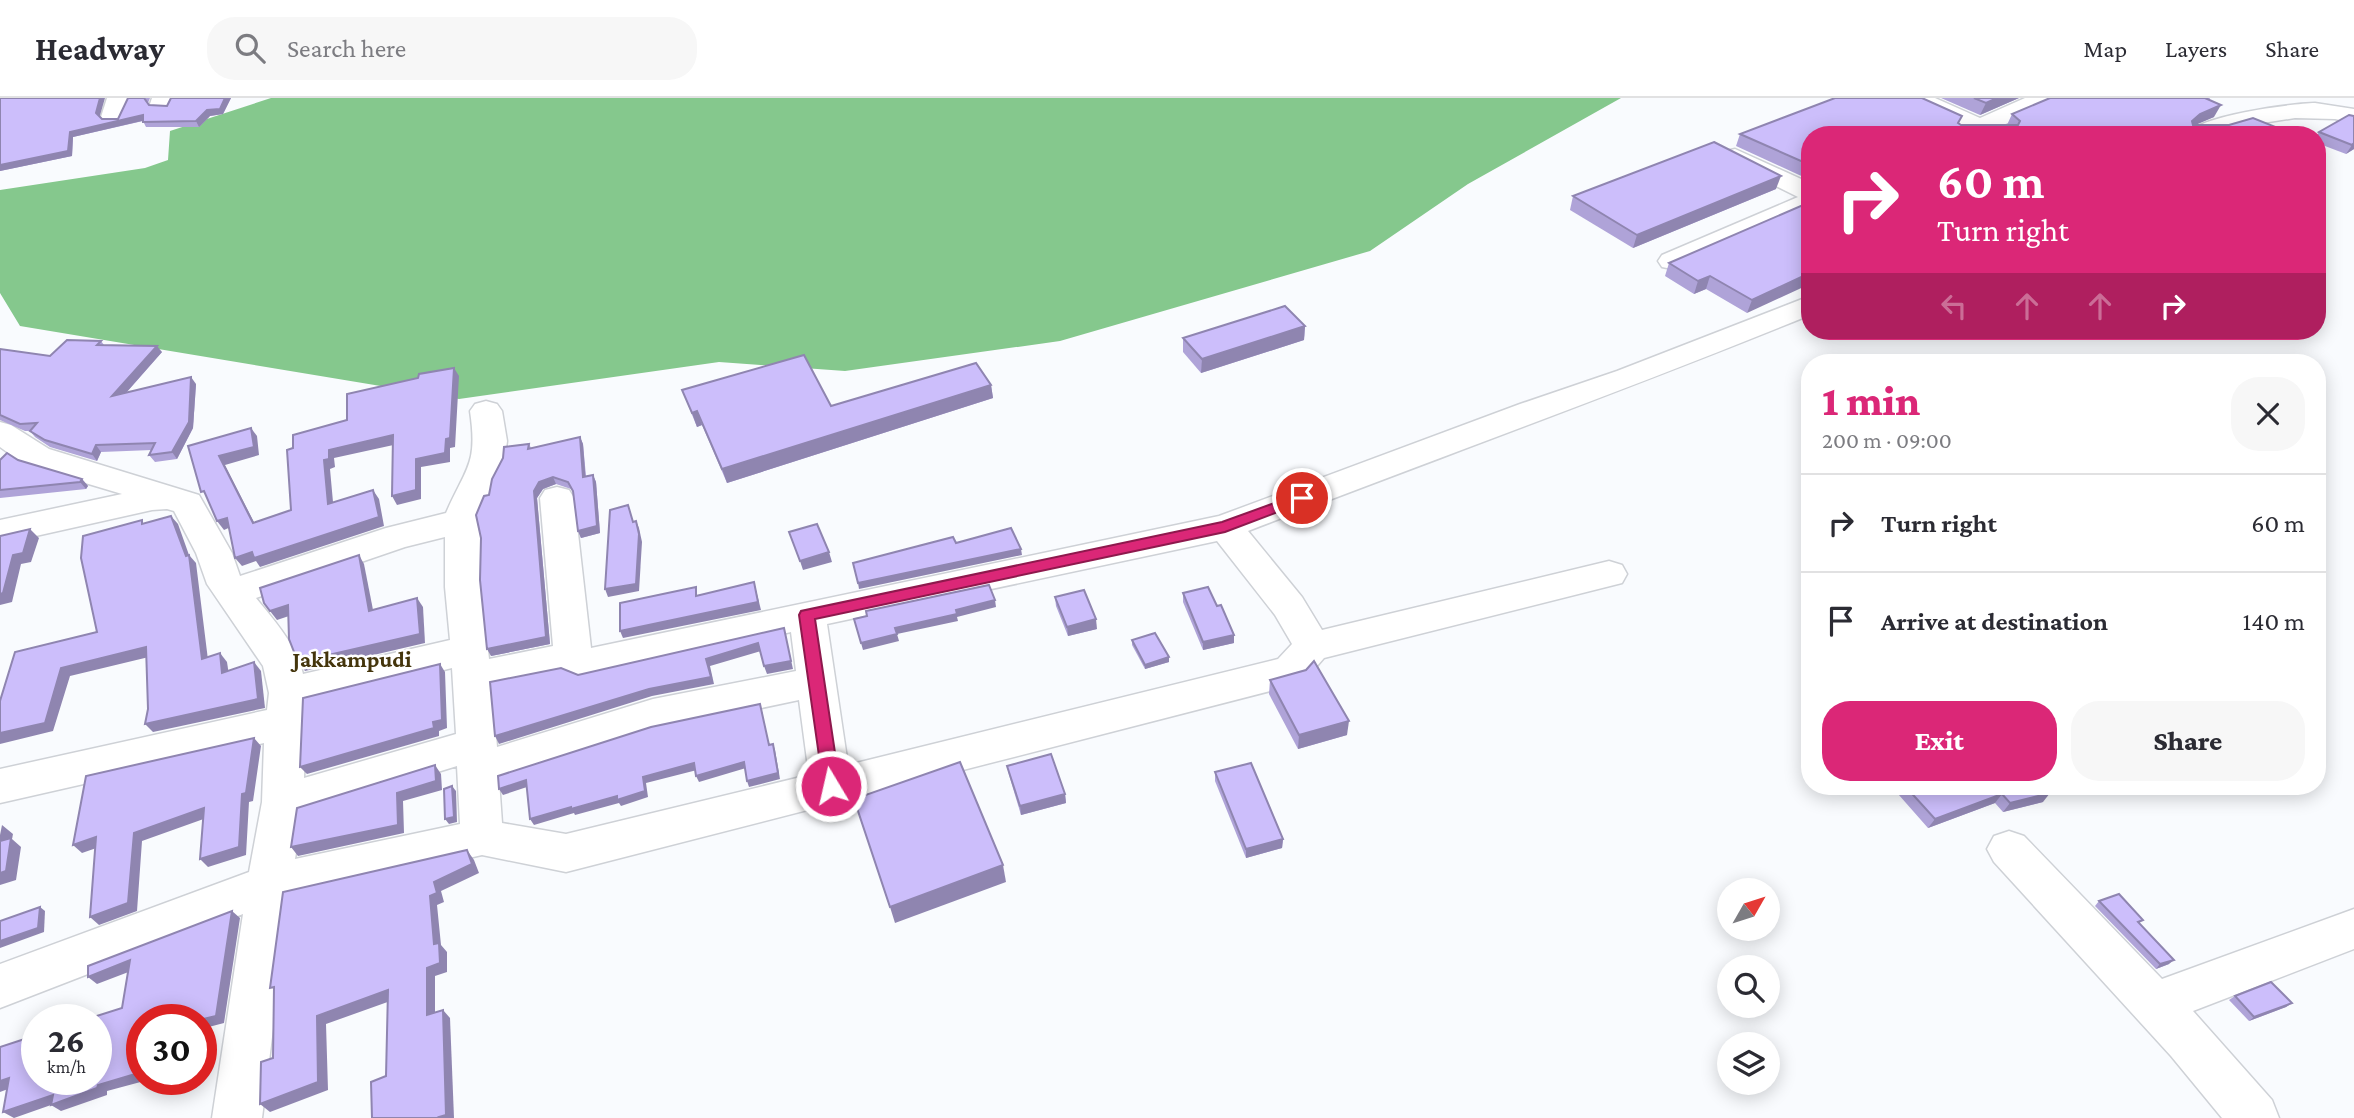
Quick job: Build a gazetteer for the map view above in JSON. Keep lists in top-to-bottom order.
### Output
{
  "districts": ["Jakkampudi"],
  "north": "top right",
  "page": {
    "header": "Headway",
    "search": "Search here",
    "nav": ["Map", "Layers", "Share"],
    "turn": ["60 m", "Turn right"],
    "heading": ["1 min", "200 m · 09:00"],
    "list": [
      {
        "name": "Turn right",
        "value": "60 m"
      },
      {
        "name": "Arrive at destination",
        "value": "140 m"
      }
    ],
    "buttons": ["Exit", "Share"],
    "speed": "26 km/h",
    "limit": "30"
  }
}
